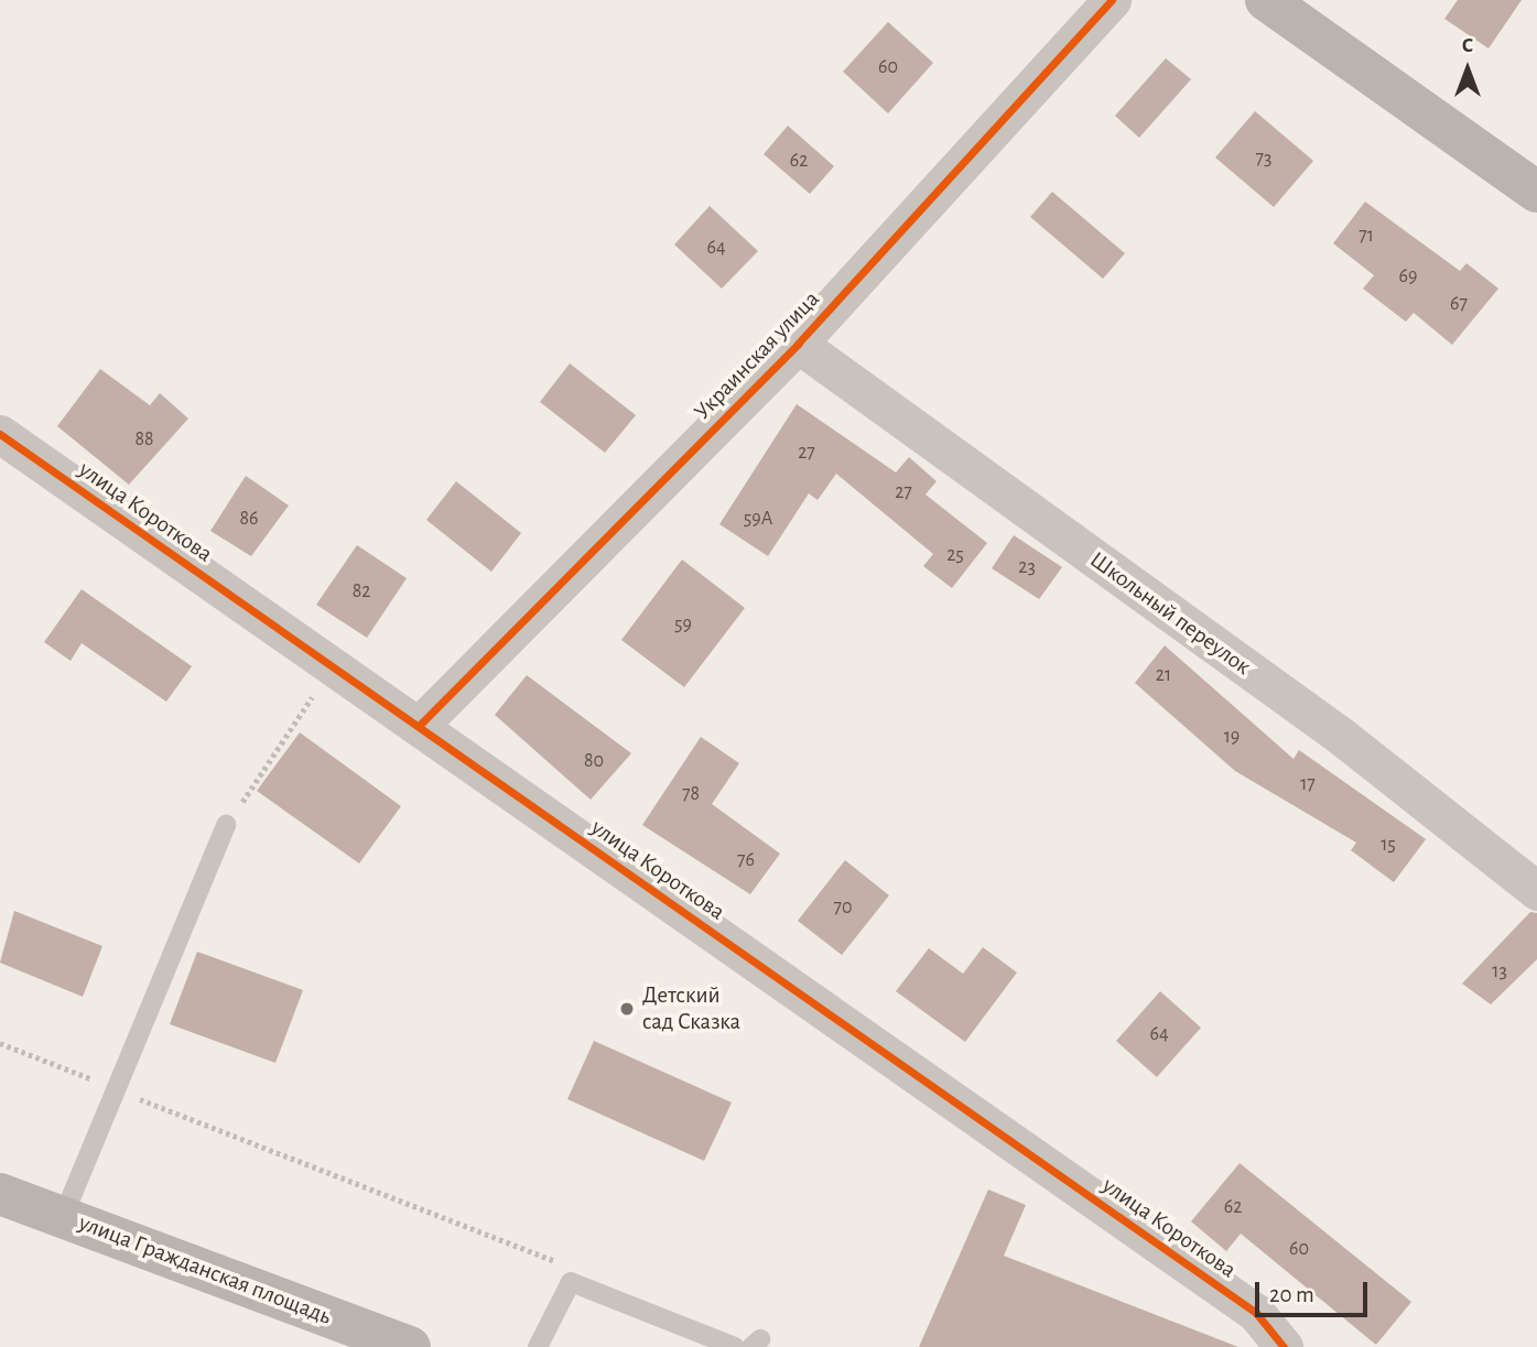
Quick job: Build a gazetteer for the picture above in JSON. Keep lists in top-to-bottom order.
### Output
{
  "streets": {
    "street": [
      "Украинская улица",
      "улица Короткова",
      "Школьный переулок",
      "улица Гражданская площадь"
    ]
  },
  "crossings": [
    ["Украинская улица", "улица Короткова"],
    ["Украинская улица", "Школьный переулок"]
  ],
  "places": ["Детский сад Сказка"],
  "house_numbers": [
    "60",
    "73",
    "62",
    "71",
    "64",
    "69",
    "67",
    "88",
    "27",
    "27",
    "86",
    "59А",
    "25",
    "23",
    "82",
    "59",
    "21",
    "19",
    "80",
    "17",
    "78",
    "15",
    "76",
    "70",
    "13",
    "64",
    "62",
    "60"
  ],
  "scale_bar": "20 m",
  "north": "top"
}
